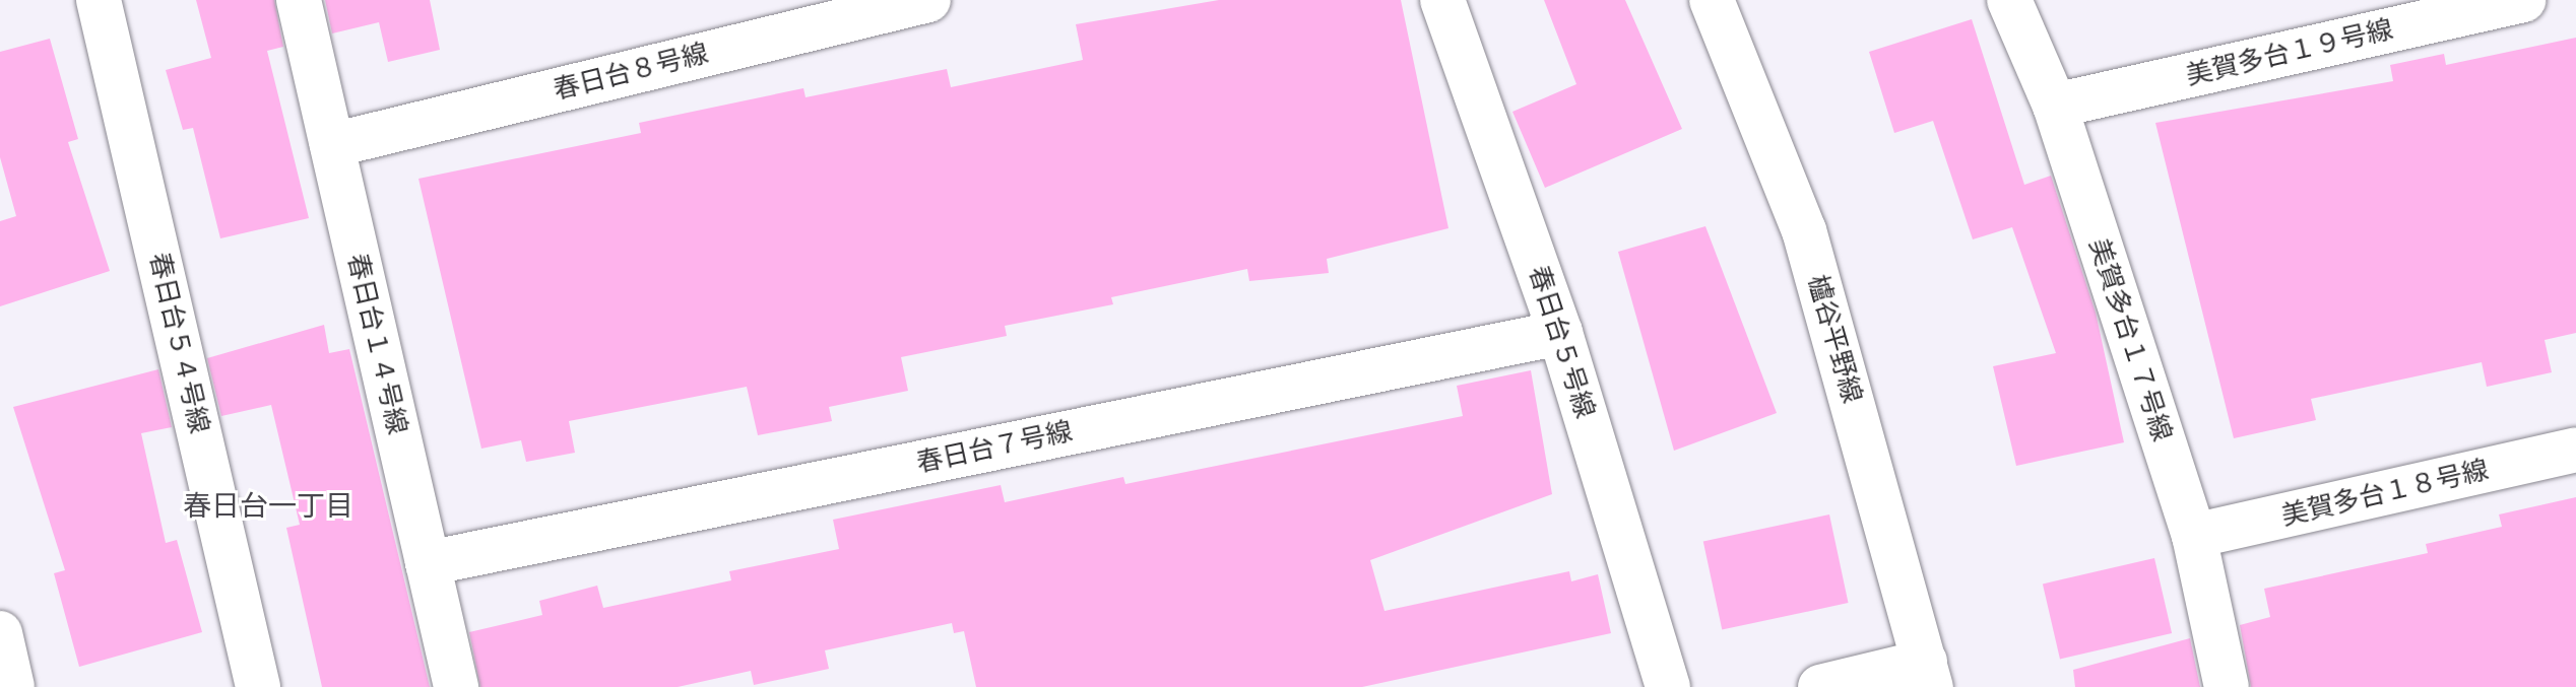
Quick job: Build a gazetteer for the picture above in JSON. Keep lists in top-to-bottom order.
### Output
{
  "streets": {
    "street": [
      "美賀多台１９号線",
      "春日台８号線",
      "櫨谷平野線",
      "美賀多台１７号線",
      "春日台５号線",
      "春日台５４号線",
      "春日台１４号線",
      "春日台７号線",
      "美賀多台１８号線"
    ]
  },
  "crossings": [
    ["美賀多台１９号線", "美賀多台１７号線"],
    ["春日台８号線", "春日台１４号線"],
    ["美賀多台１７号線", "美賀多台１８号線"],
    ["春日台５号線", "春日台７号線"],
    ["春日台１４号線", "春日台７号線"]
  ],
  "districts": ["春日台一丁目"]
}
